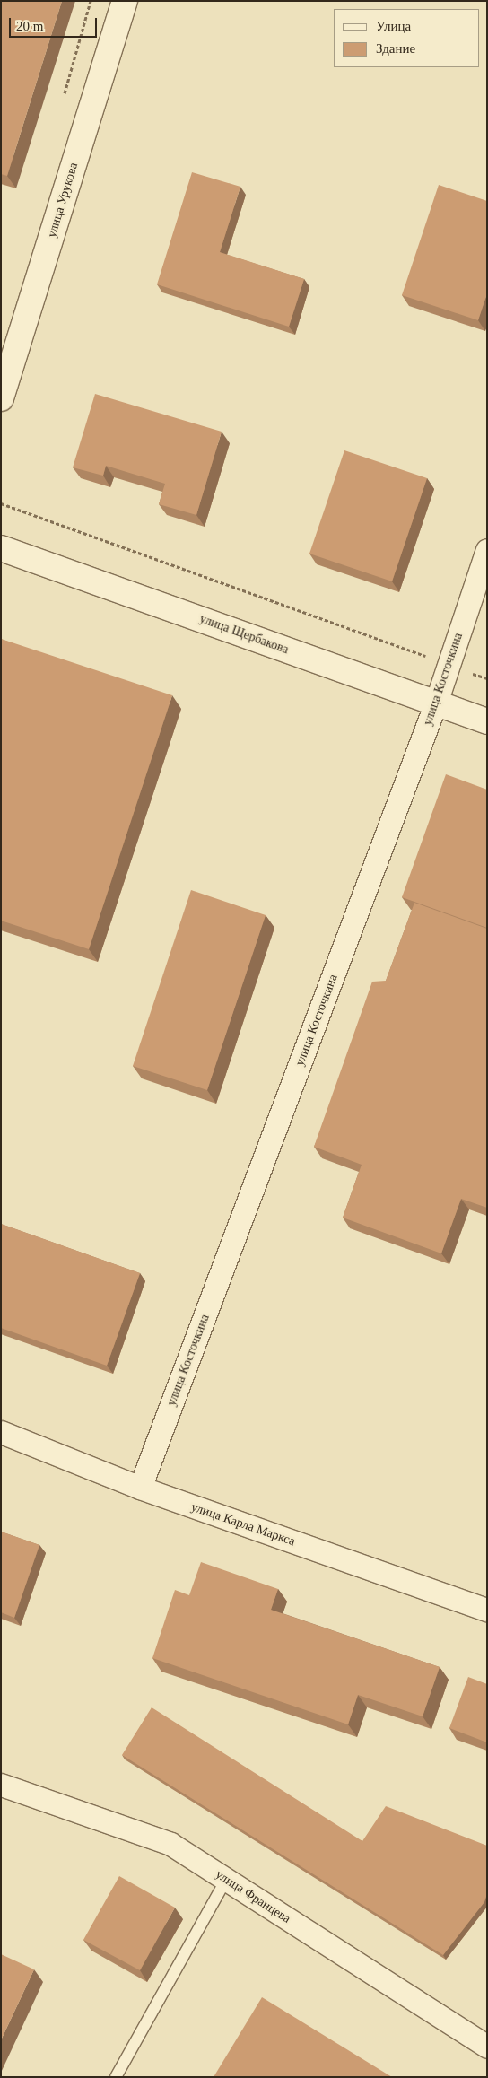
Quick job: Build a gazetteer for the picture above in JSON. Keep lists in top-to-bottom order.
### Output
{
  "streets": {
    "street": [
      "улица Урукова",
      "улица Щербакова",
      "улица Косточкина",
      "улица Карла Маркса",
      "улица Францева"
    ]
  },
  "crossings": [
    ["улица Щербакова", "улица Косточкина"],
    ["улица Косточкина", "улица Карла Маркса"]
  ],
  "legend": ["Улица", "Здание"],
  "scale_bar": "20 m"
}
